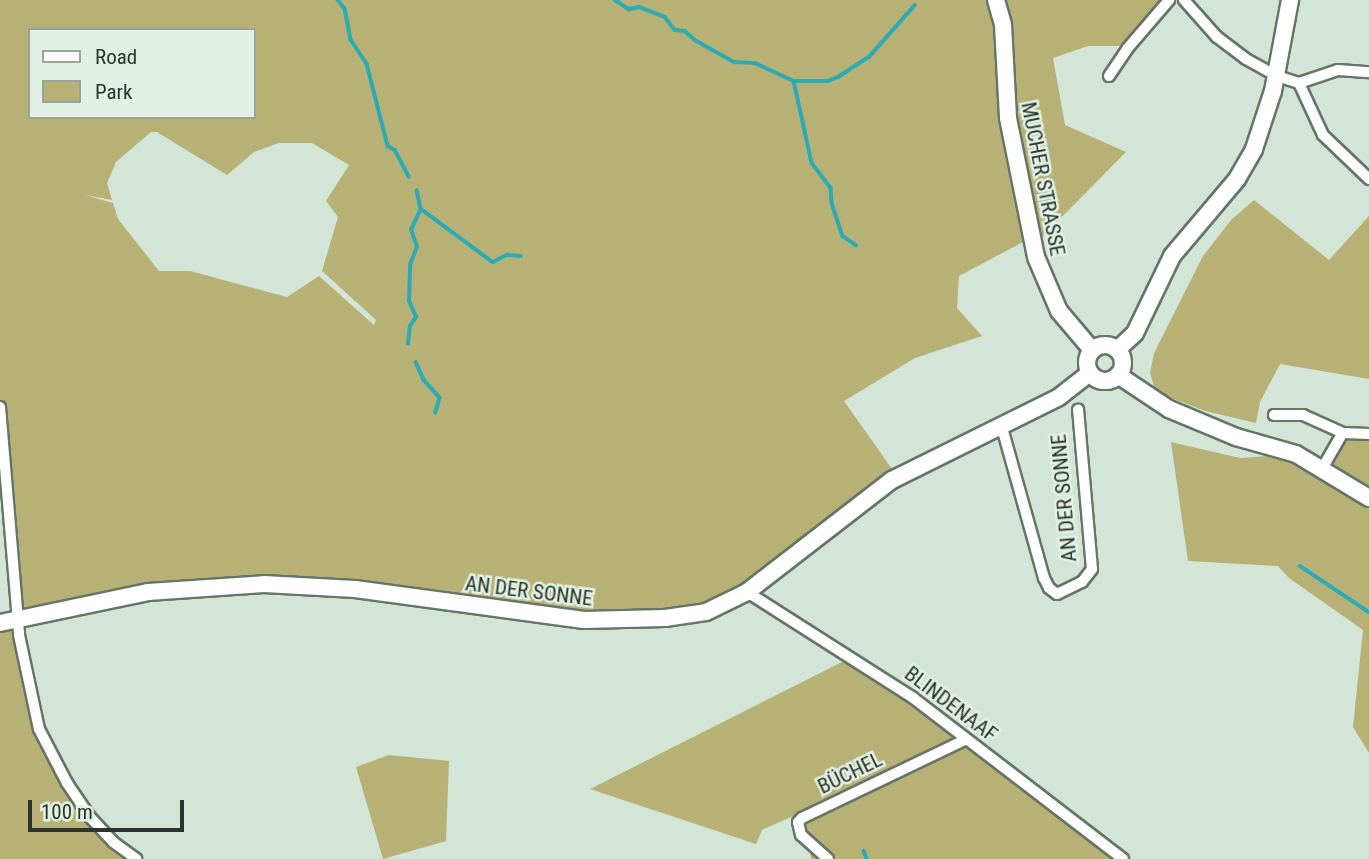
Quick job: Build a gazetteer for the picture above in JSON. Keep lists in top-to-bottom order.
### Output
{
  "streets": {
    "main road": ["MUCHER STRASSE", "AN DER SONNE"],
    "street": ["BLINDENAAF", "BÜCHEL"]
  },
  "crossings": [
    ["MUCHER STRASSE", "AN DER SONNE"],
    ["AN DER SONNE", "BLINDENAAF"],
    ["BLINDENAAF", "BÜCHEL"]
  ],
  "legend": ["Road", "Park"],
  "scale_bar": "100 m"
}
